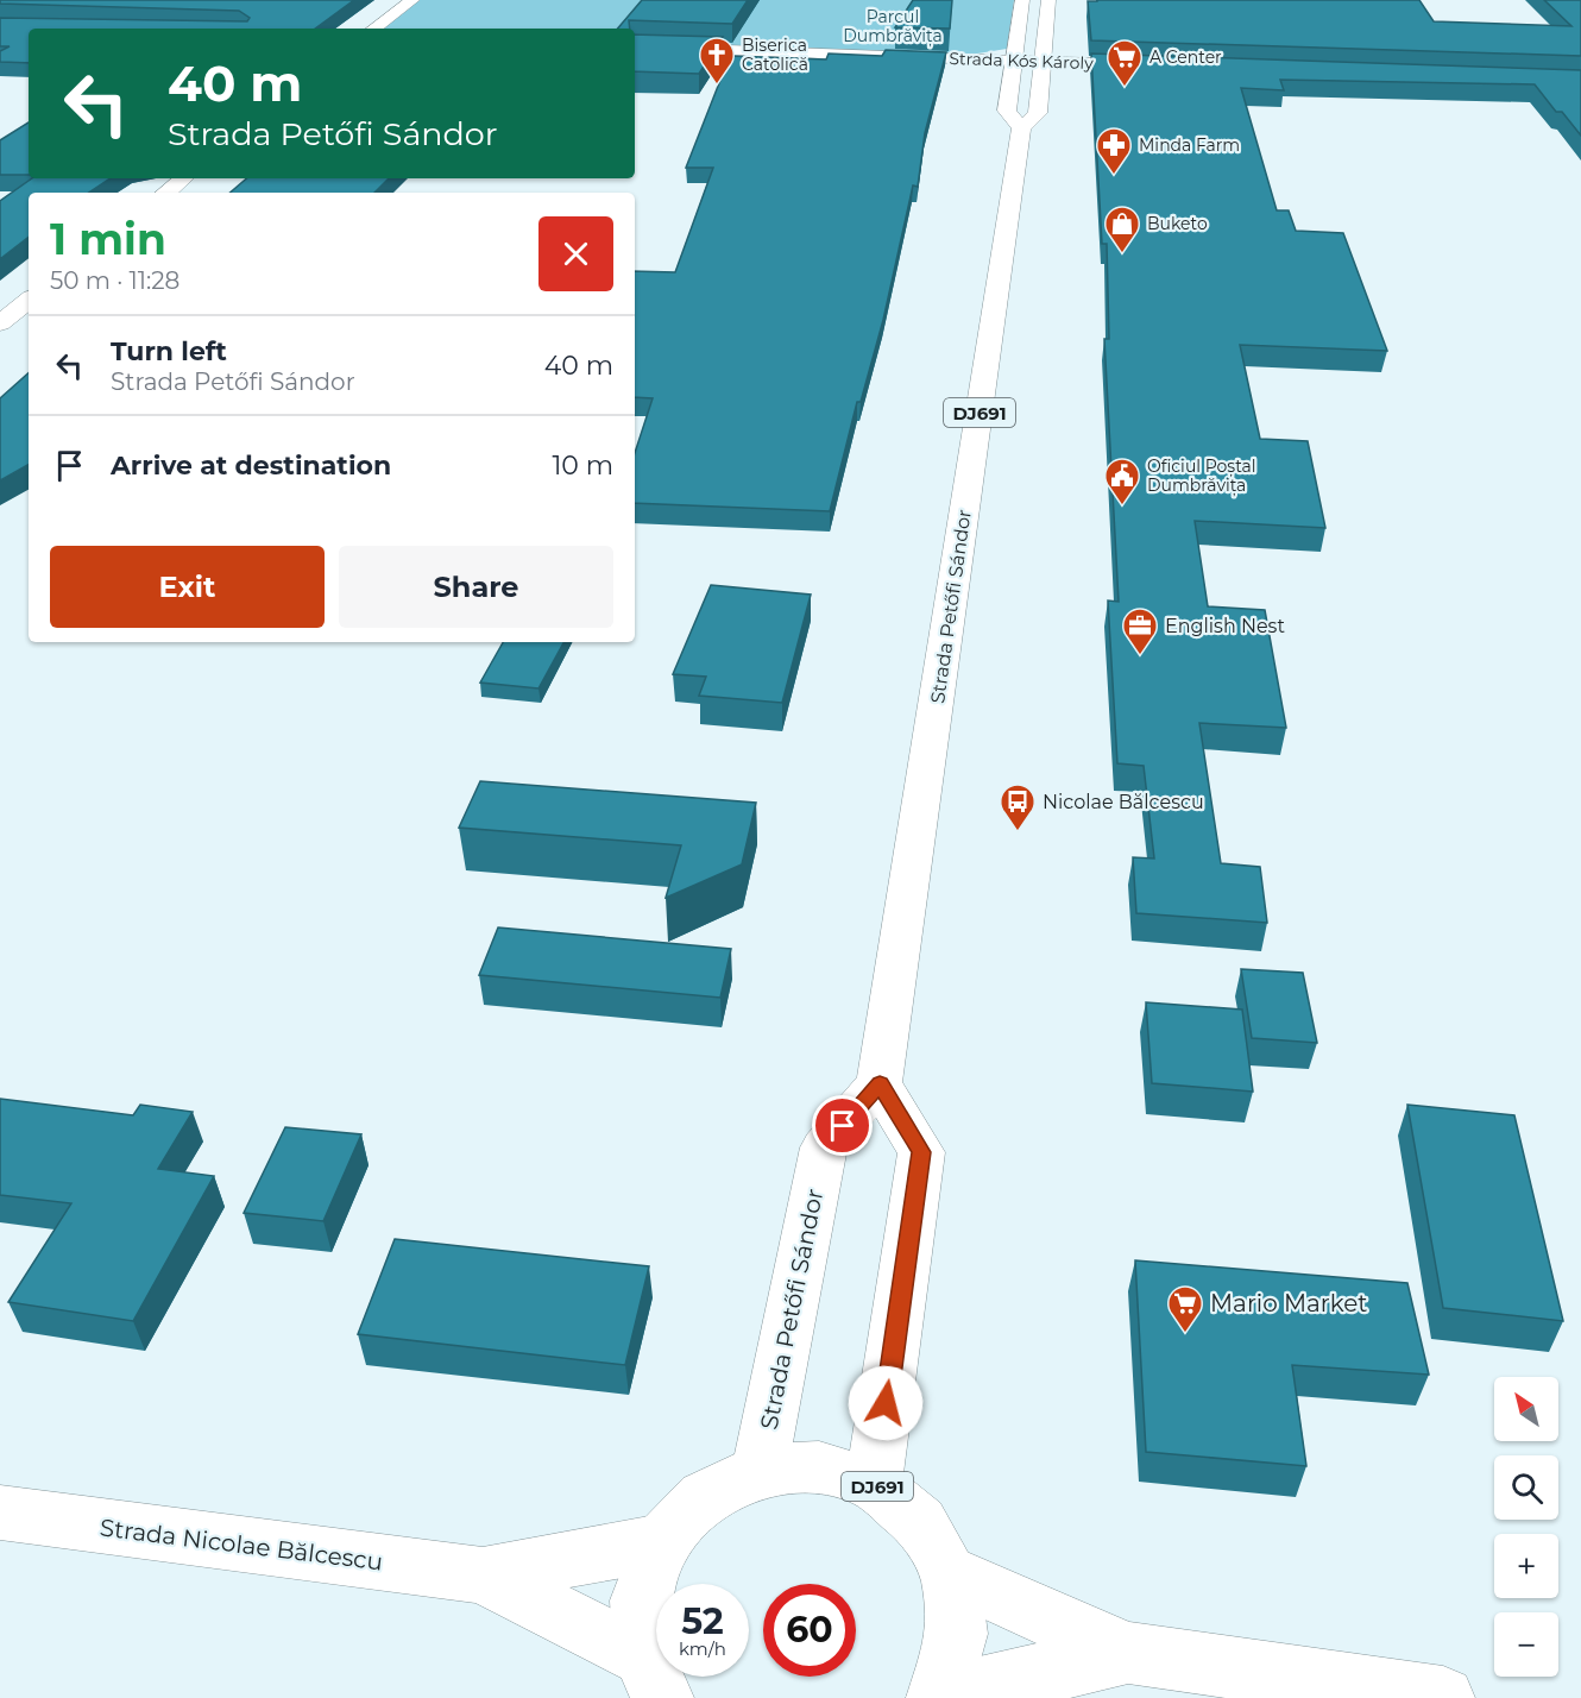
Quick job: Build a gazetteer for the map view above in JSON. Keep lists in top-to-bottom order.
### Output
{
  "streets": {
    "main road": [
      "Strada Kós Károly",
      "DJ691",
      "Strada Petőfi Sándor",
      "Strada Nicolae Bălcescu"
    ]
  },
  "crossings": [
    ["Strada Kós Károly", "Strada Petőfi Sándor"],
    ["DJ691", "Strada Petőfi Sándor"],
    ["DJ691", "Strada Nicolae Bălcescu"]
  ],
  "parks": ["Parcul Dumbrăvița"],
  "places": {
    "church": ["Biserica Catolică"],
    "supermarket": ["A Center", "Mario Market"],
    "pharmacy": ["Minda Farm"],
    "shop": ["Buketo"],
    "public building": ["Oficiul Poștal Dumbrăvița"],
    "office": ["English Nest"],
    "bus stop": ["Nicolae Bălcescu"]
  },
  "north": "top left",
  "page": {
    "turn": ["40 m", "Strada Petőfi Sándor"],
    "heading": ["1 min", "50 m · 11:28"],
    "list": [
      {
        "name": "Turn left",
        "note": "Strada Petőfi Sándor",
        "value": "40 m"
      },
      {
        "name": "Arrive at destination",
        "value": "10 m"
      }
    ],
    "buttons": ["Exit", "Share"],
    "map_buttons": ["+", "−"],
    "speed": "52 km/h",
    "limit": "60"
  }
}
